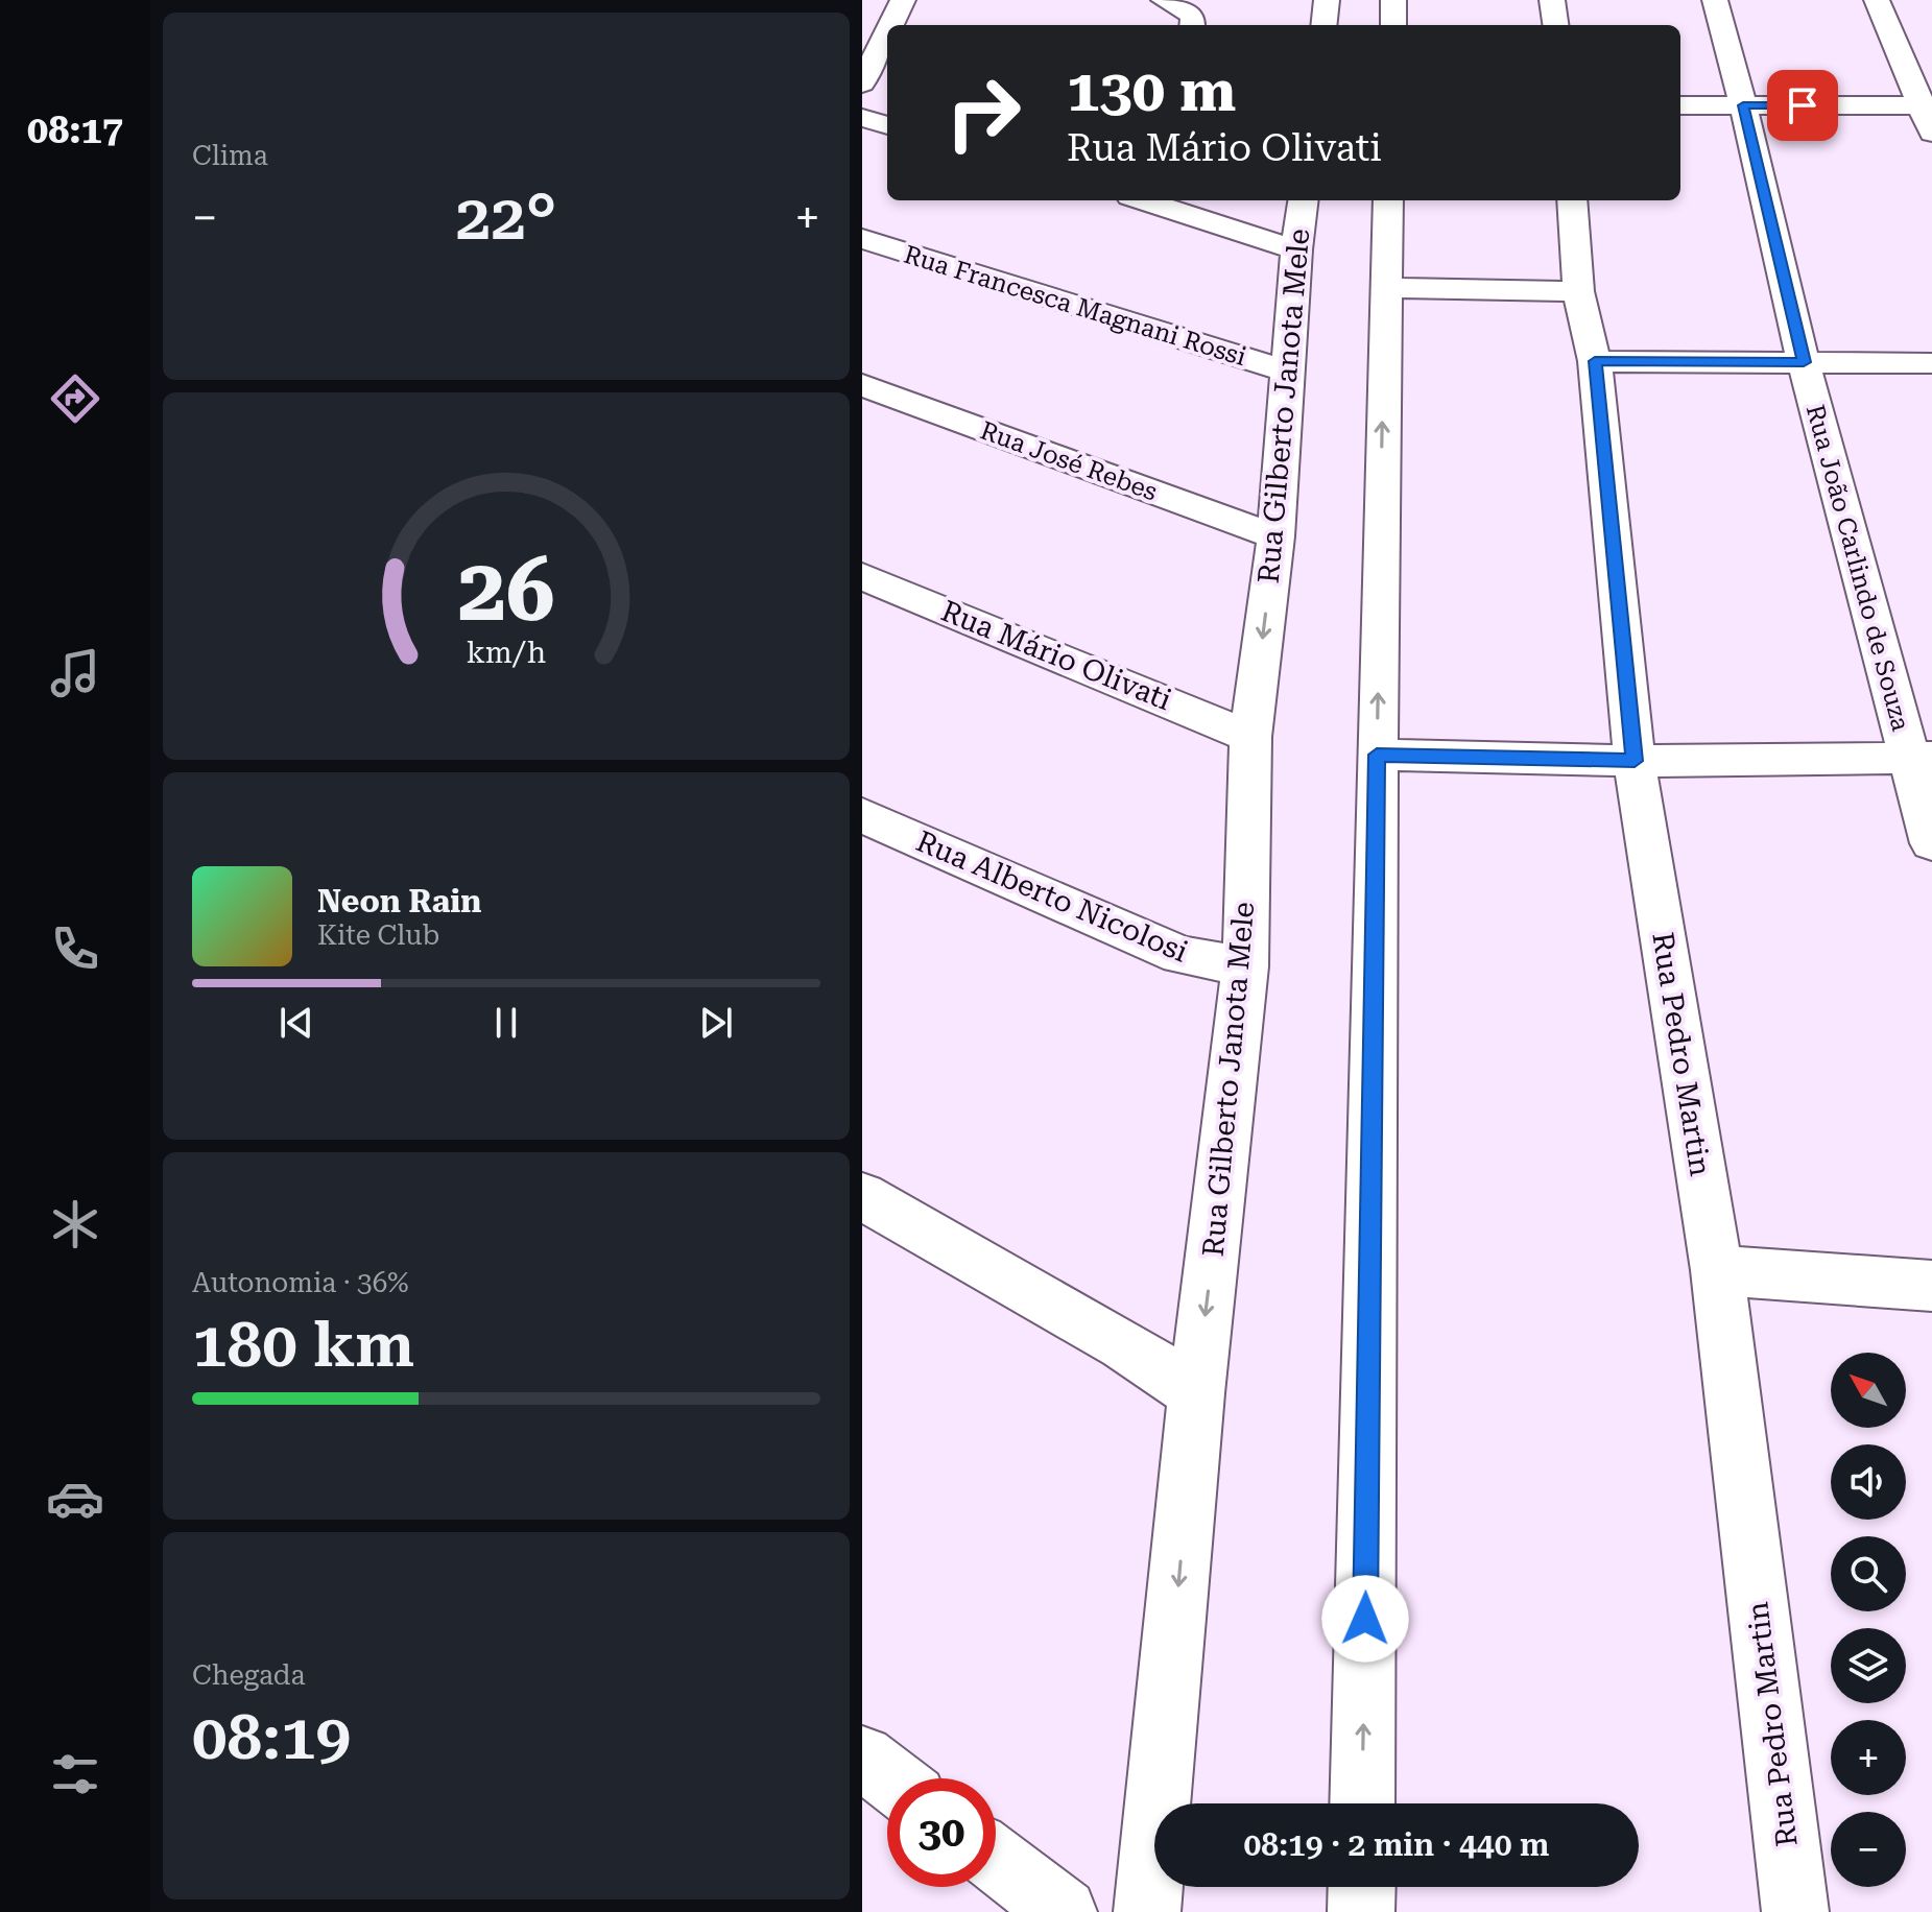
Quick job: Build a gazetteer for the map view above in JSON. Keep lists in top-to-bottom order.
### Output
{
  "streets": {
    "street": [
      "Rua Francesca Magnani Rossi",
      "Rua Gilberto Janota Mele",
      "Rua José Rebes",
      "Rua João Carlindo de Souza",
      "Rua Mário Olivati",
      "Rua Alberto Nicolosi",
      "Rua Pedro Martin"
    ]
  },
  "crossings": [
    ["Rua Francesca Magnani Rossi", "Rua Gilberto Janota Mele"],
    ["Rua Gilberto Janota Mele", "Rua José Rebes"],
    ["Rua Gilberto Janota Mele", "Rua Mário Olivati"],
    ["Rua Gilberto Janota Mele", "Rua Alberto Nicolosi"]
  ],
  "north": "top left",
  "page": {
    "tabs": "08:17",
    "tile": [
      "Clima",
      ["Autonomia · 36%", "180 km"],
      ["Chegada", "08:19"]
    ],
    "turn": ["130 m", "Rua Mário Olivati"],
    "heat": ["−", "22°", "+"],
    "song": ["Neon Rain", "Kite Club"],
    "map_buttons": ["+", "−"],
    "limit": "30",
    "trip": "08:19 · 2 min · 440 m",
    "gauge": ["26", "km/h"]
  }
}
